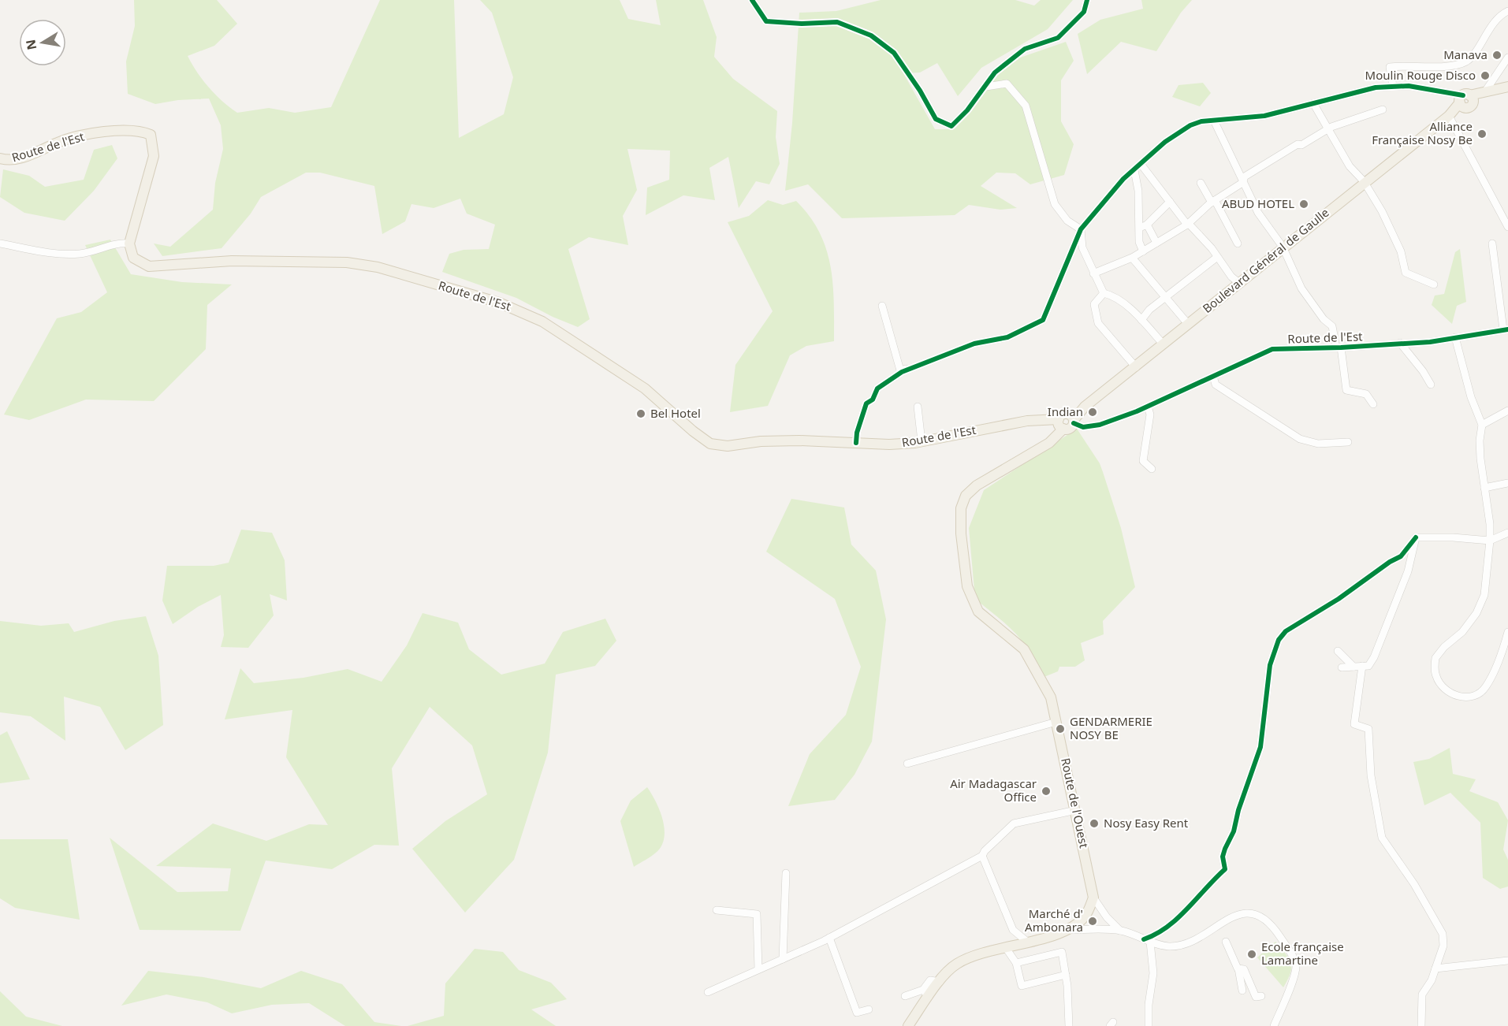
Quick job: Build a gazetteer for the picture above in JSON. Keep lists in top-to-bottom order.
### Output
{
  "streets": {
    "main road": ["Route de l'Est", "Boulevard Général de Gaulle", "Route de l'Ouest"]
  },
  "crossings": [
    ["Route de l'Est", "Boulevard Général de Gaulle"],
    ["Route de l'Est", "Route de l'Ouest"],
    ["Boulevard Général de Gaulle", "Route de l'Ouest"]
  ],
  "places": [
    "Manava",
    "Moulin Rouge Disco",
    "Alliance Française Nosy Be",
    "ABUD HOTEL",
    "Indian",
    "Bel Hotel",
    "GENDARMERIE NOSY BE",
    "Air Madagascar Office",
    "Nosy Easy Rent",
    "Marché d' Ambonara",
    "Ecole française Lamartine"
  ],
  "north": "left"
}
